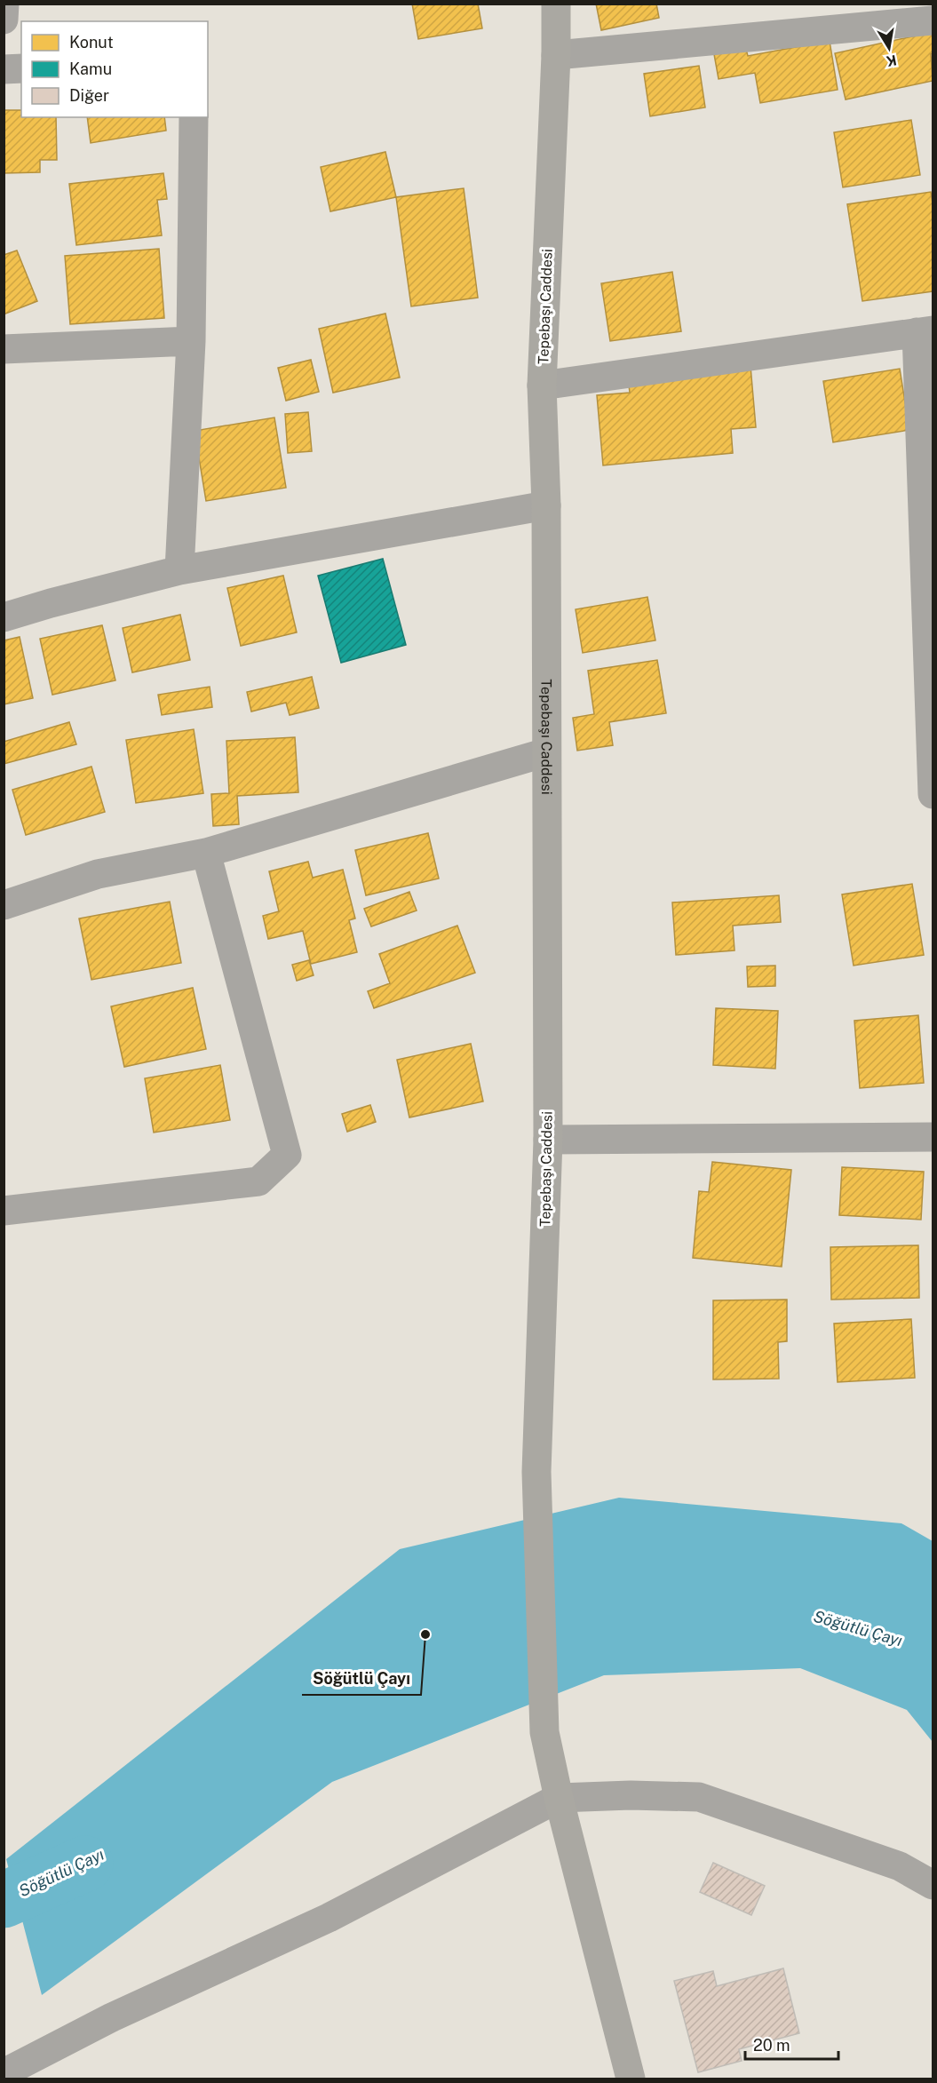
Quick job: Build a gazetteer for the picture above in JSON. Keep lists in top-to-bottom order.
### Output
{
  "streets": {
    "main road": ["Tepebaşı Caddesi"]
  },
  "water": ["Söğütlü Çayı"],
  "places": ["Söğütlü Çayı"],
  "legend": ["Konut", "Kamu", "Diğer"],
  "scale_bar": "20 m",
  "north": "bottom"
}
